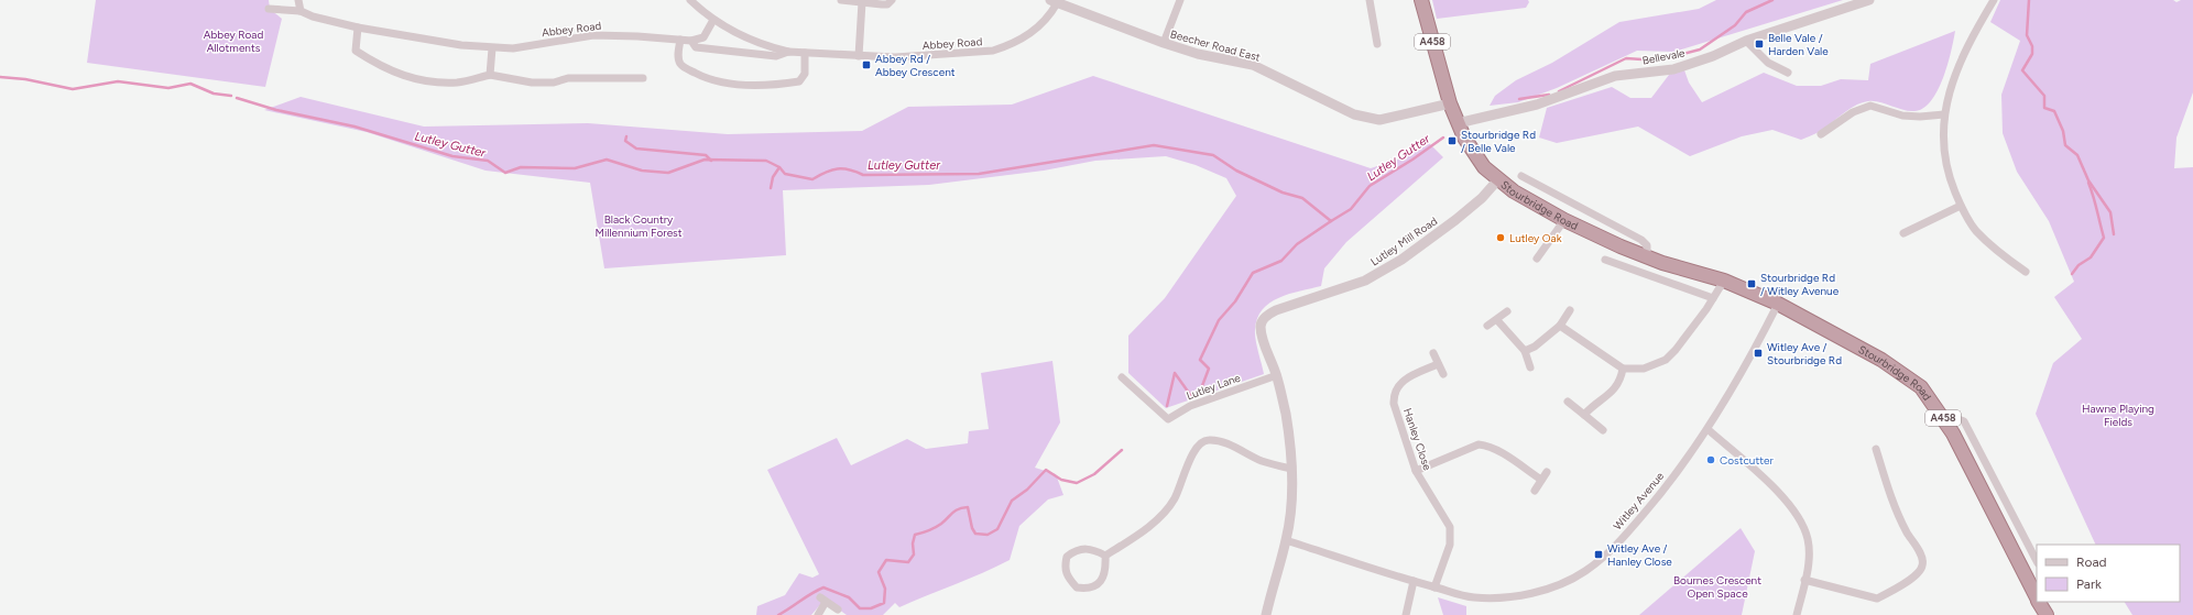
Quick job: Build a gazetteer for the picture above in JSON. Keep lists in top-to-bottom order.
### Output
{
  "streets": {
    "highway": ["A458", "Stourbridge Road"],
    "street": [
      "Abbey Road",
      "Beecher Road East",
      "Bellevale",
      "Lutley Mill Road",
      "Lutley Lane",
      "Hanley Close",
      "Witley Avenue"
    ]
  },
  "crossings": [
    ["Abbey Road", "Beecher Road East"],
    ["A458", "Beecher Road East"],
    ["A458", "Bellevale"],
    ["A458", "Stourbridge Road"],
    ["Bellevale", "Stourbridge Road"],
    ["Stourbridge Road", "Lutley Mill Road"],
    ["Stourbridge Road", "Witley Avenue"],
    ["Lutley Mill Road", "Lutley Lane"],
    ["Hanley Close", "Witley Avenue"]
  ],
  "water": ["Lutley Gutter"],
  "parks": [
    "Abbey Road Allotments",
    "Black Country Millennium Forest",
    "Hawne Playing Fields",
    "Bournes Crescent Open Space"
  ],
  "places": {
    "transit": [
      "Belle Vale / Harden Vale",
      "Abbey Rd / Abbey Crescent",
      "Stourbridge Rd / Belle Vale",
      "Stourbridge Rd / Witley Avenue",
      "Witley Ave / Stourbridge Rd",
      "Witley Ave / Hanley Close"
    ],
    "other": ["Lutley Oak", "Costcutter"]
  },
  "legend": ["Road", "Park"]
}
